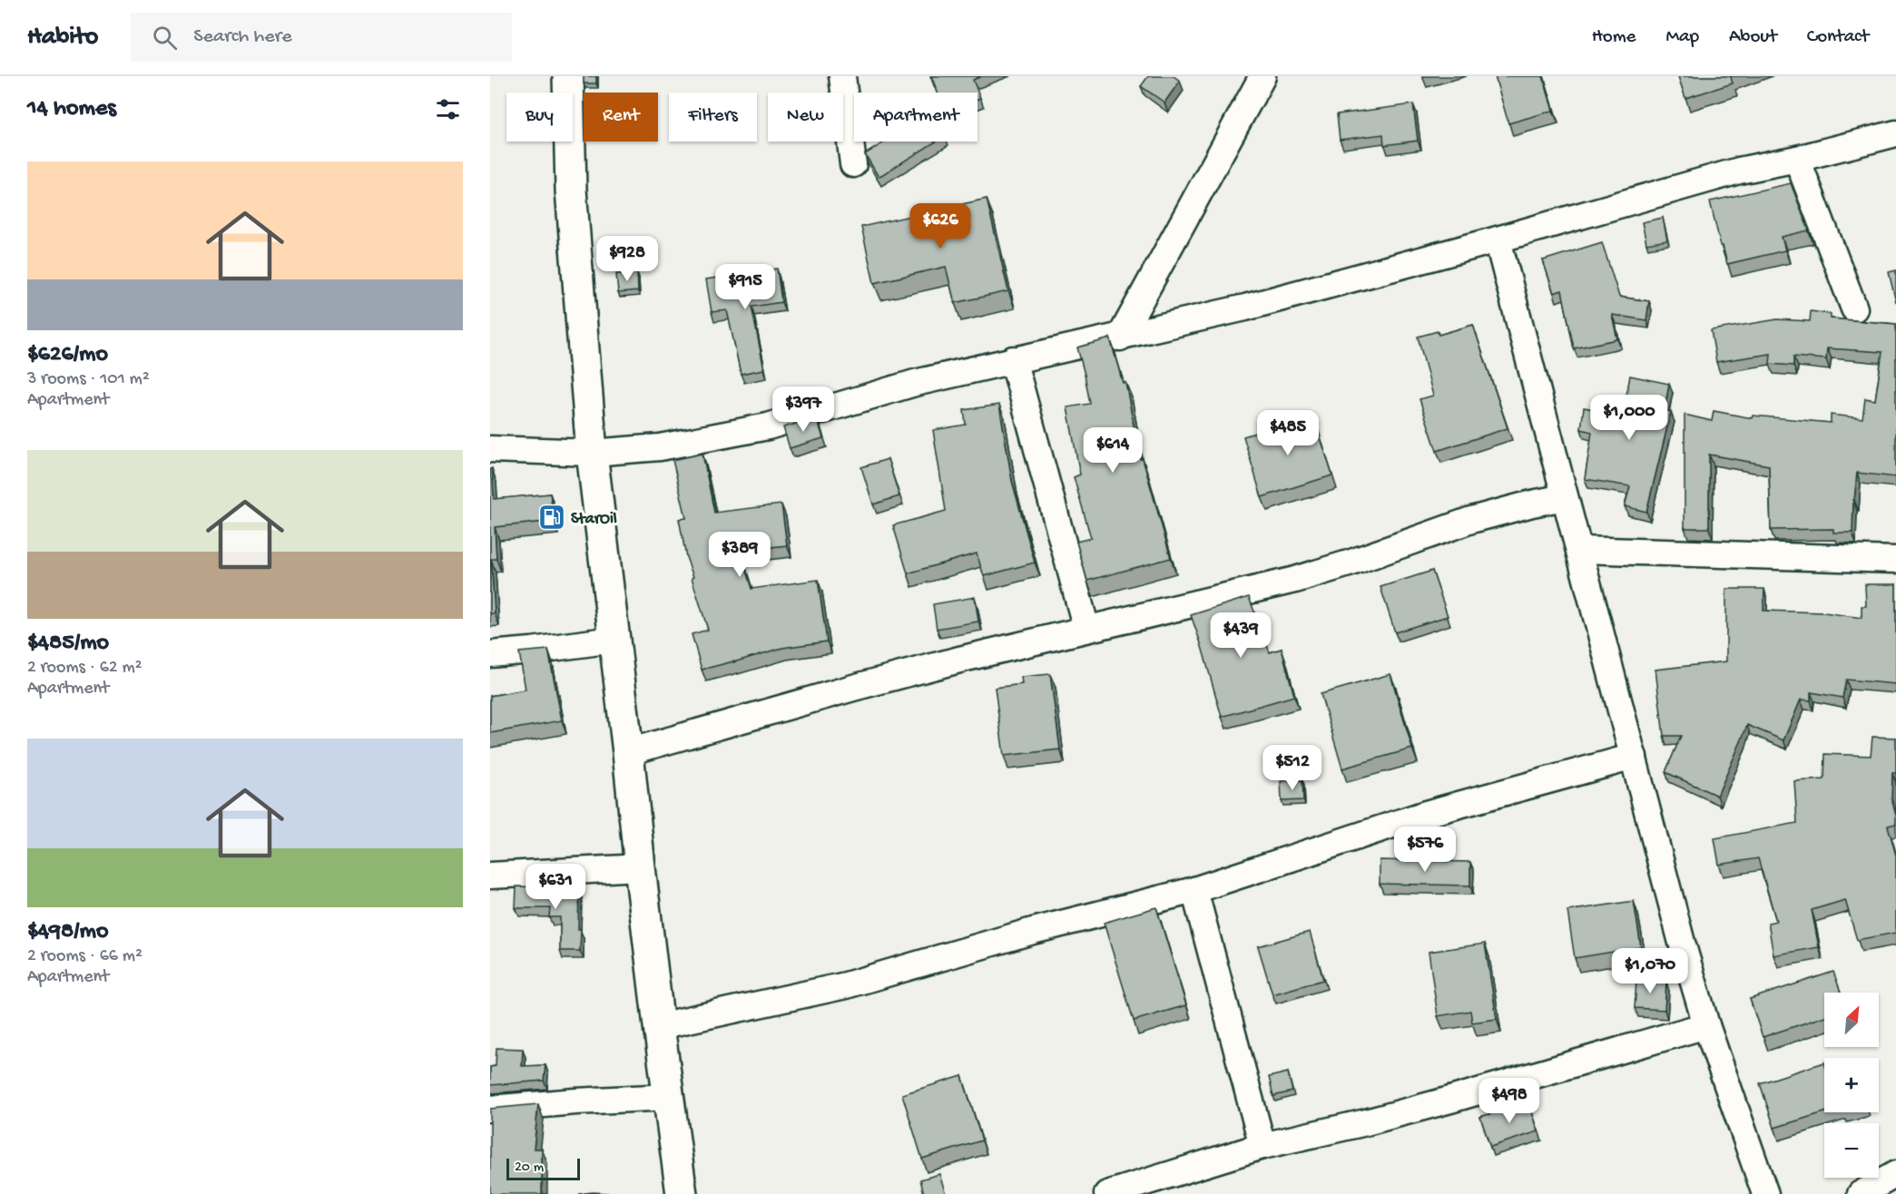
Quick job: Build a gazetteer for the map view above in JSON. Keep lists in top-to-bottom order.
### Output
{
  "places": {
    "fuel station": ["StarOil"]
  },
  "scale_bar": "20 m",
  "north": "top right",
  "page": {
    "header": "Habito",
    "search": "Search here",
    "nav": [
      "Home",
      "Map",
      "About",
      "Contact"
    ],
    "heading": "14 homes",
    "chip": [
      "Buy",
      "Rent",
      "Filters",
      "New",
      "Apartment"
    ],
    "list": [
      {
        "name": "$626/mo",
        "note": "3 rooms · 101 m² · Apartment"
      },
      {
        "name": "$485/mo",
        "note": "2 rooms · 62 m² · Apartment"
      },
      {
        "name": "$498/mo",
        "note": "2 rooms · 66 m² · Apartment"
      }
    ],
    "price": [
      "$626",
      "$928",
      "$915",
      "$397",
      "$1,000",
      "$485",
      "$614",
      "$389",
      "$439",
      "$512",
      "$576",
      "$631",
      "$1,070",
      "$498"
    ],
    "map_buttons": ["+", "−"],
    "scale": "20 m"
  }
}
